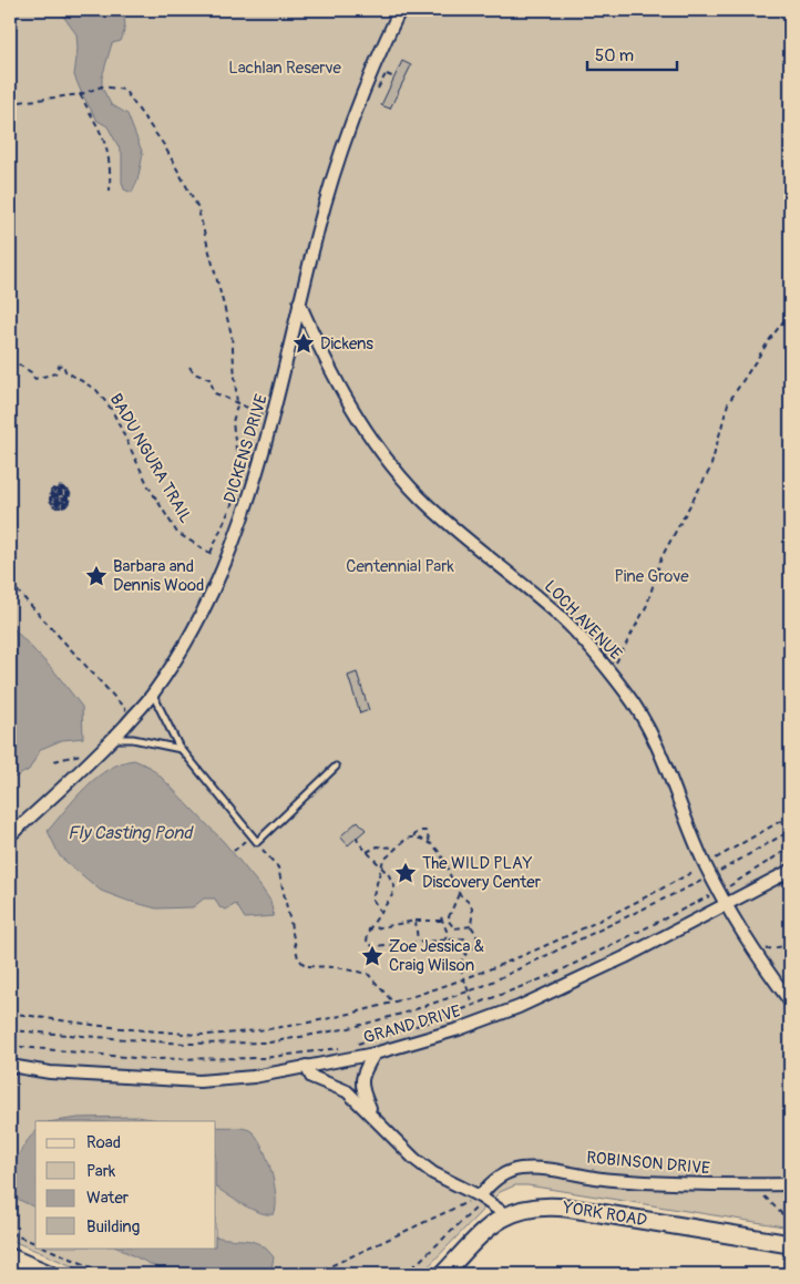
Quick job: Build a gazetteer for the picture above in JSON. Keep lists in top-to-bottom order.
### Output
{
  "streets": {
    "main road": ["YORK ROAD"],
    "street": [
      "DICKENS DRIVE",
      "LOCH AVENUE",
      "GRAND DRIVE",
      "ROBINSON DRIVE"
    ],
    "path": ["BADU NGURA TRAIL"]
  },
  "crossings": [
    ["DICKENS DRIVE", "LOCH AVENUE"],
    ["LOCH AVENUE", "GRAND DRIVE"]
  ],
  "water": ["Fly Casting Pond"],
  "parks": ["Lachlan Reserve", "Centennial Park", "Pine Grove"],
  "places": {
    "place": [
      "Dickens",
      "Barbara and Dennis Wood",
      "The WILD PLAY Discovery Center",
      "Zoe Jessica & Craig Wilson"
    ]
  },
  "legend": [
    "Road",
    "Park",
    "Water",
    "Building"
  ],
  "scale_bar": "50 m"
}
